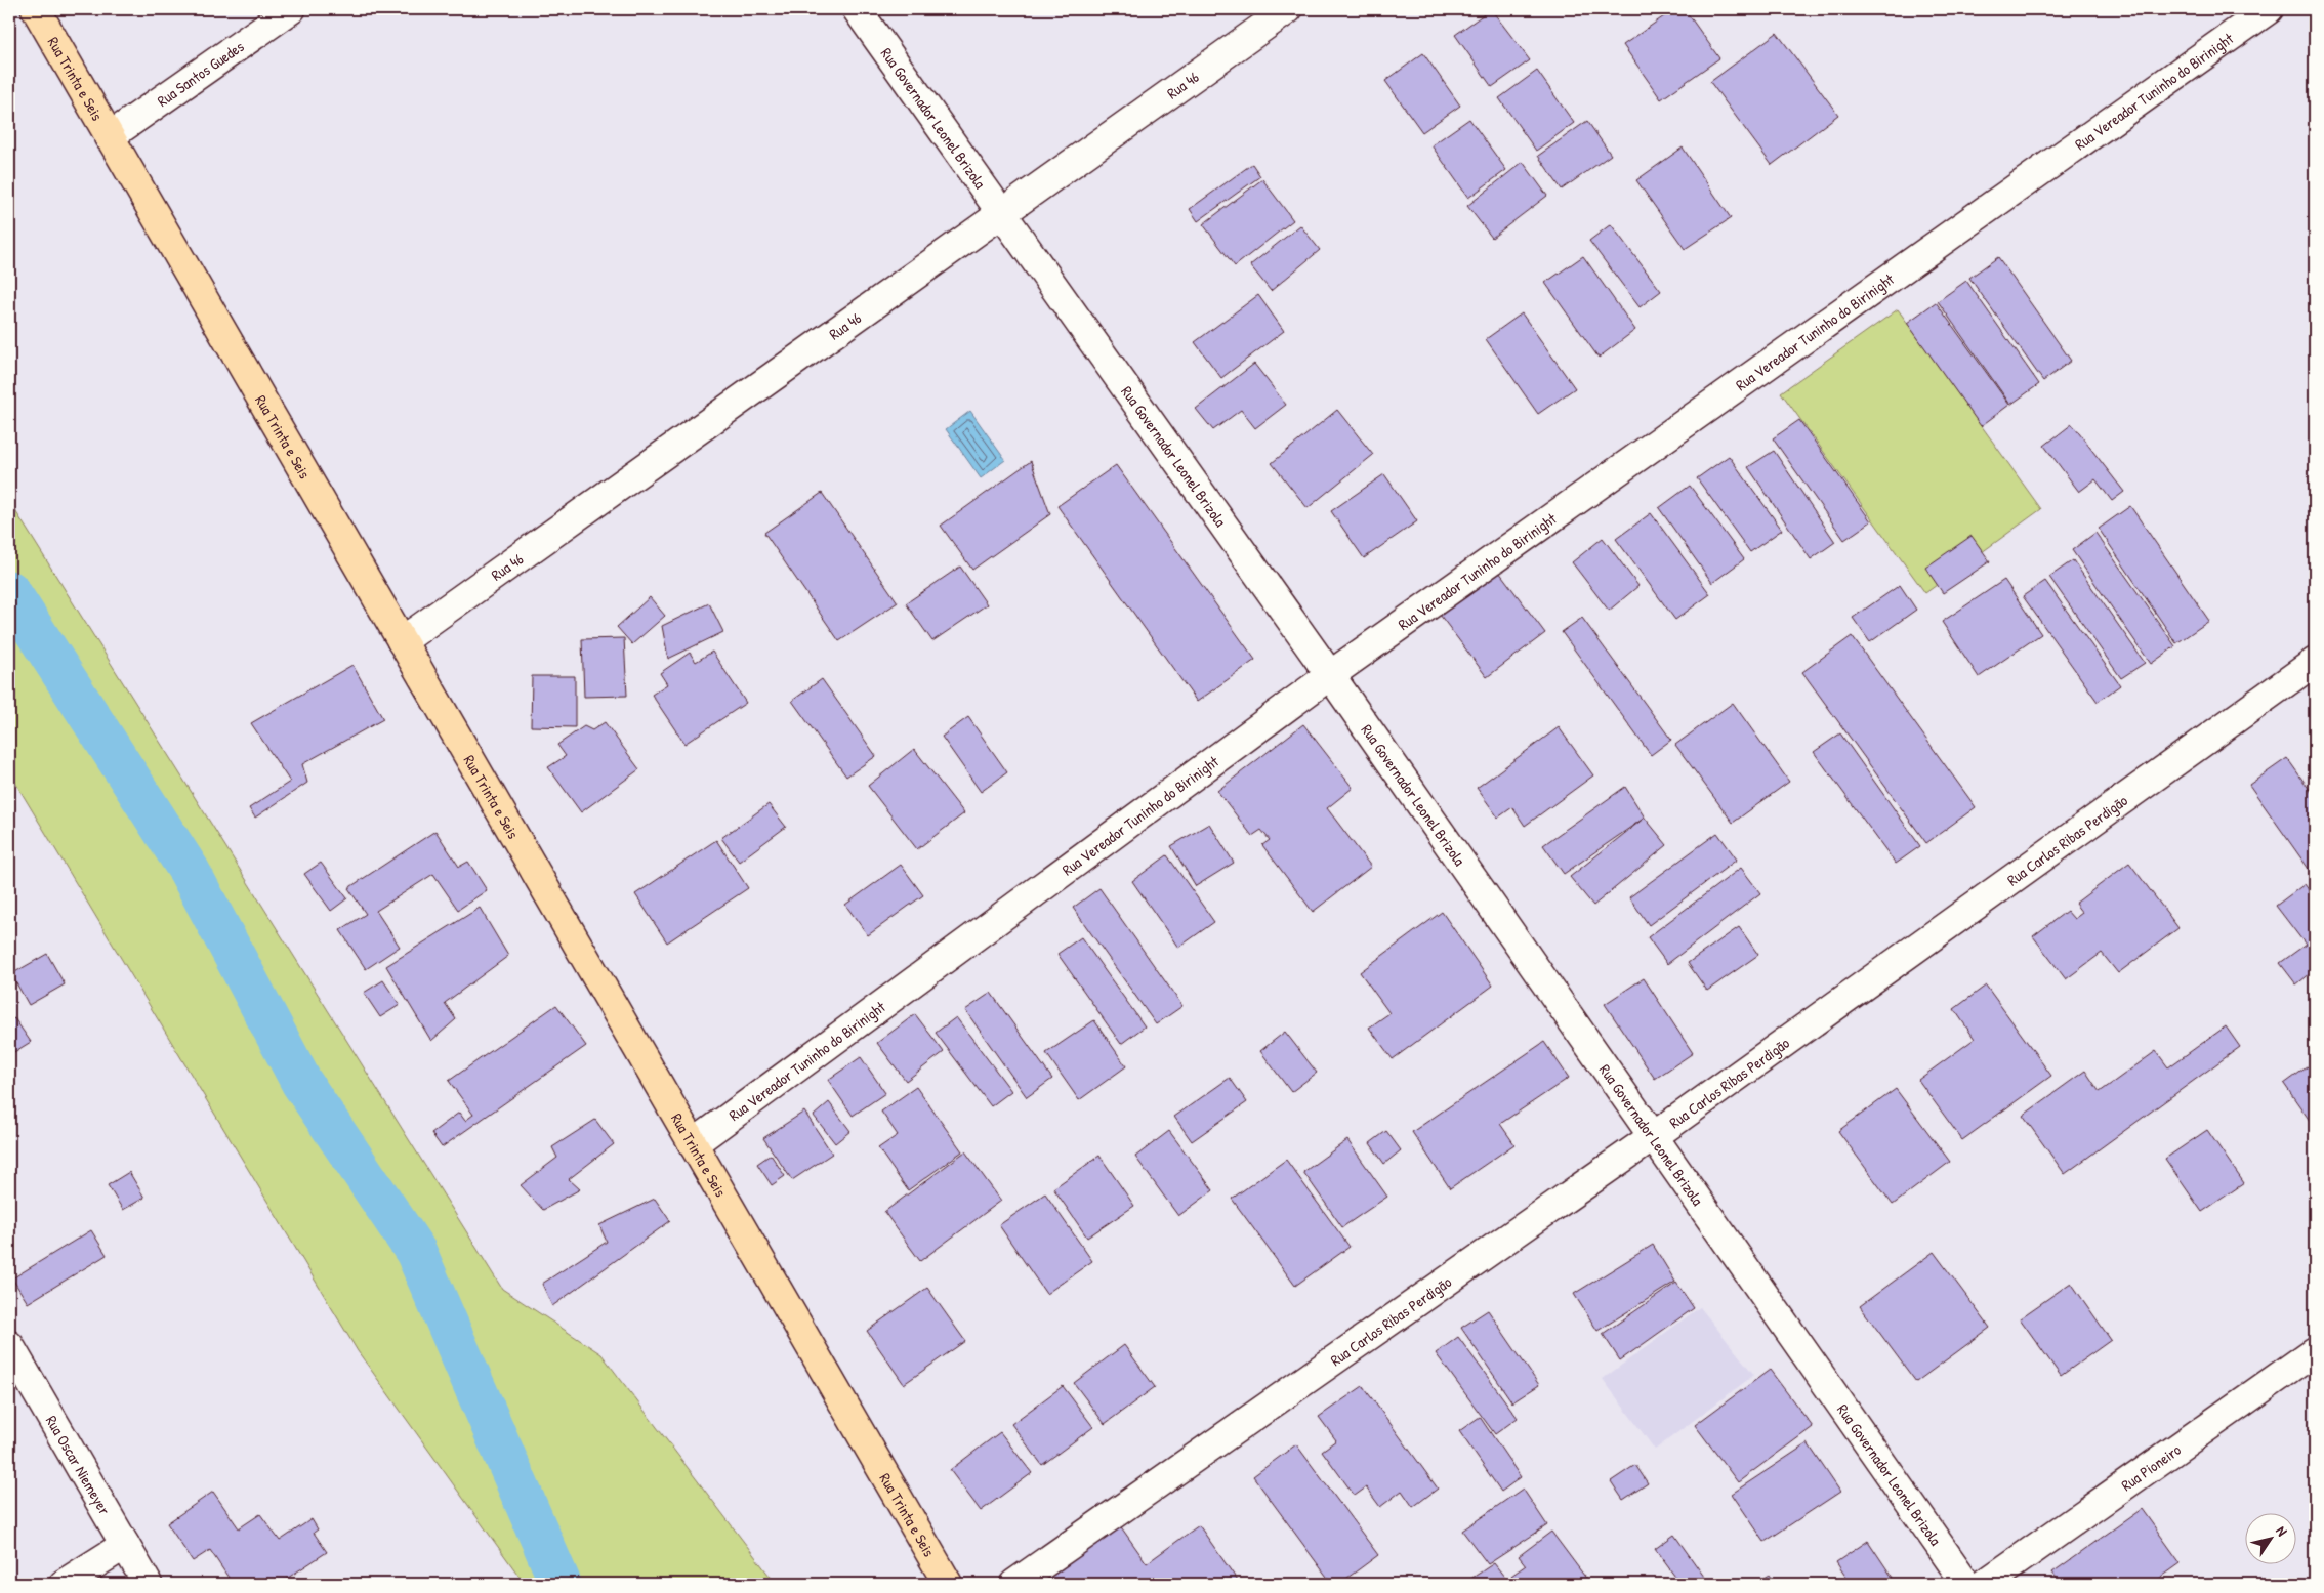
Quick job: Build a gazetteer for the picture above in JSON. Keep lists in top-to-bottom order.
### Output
{
  "streets": {
    "main road": ["Rua Trinta e Seis"],
    "street": [
      "Rua Santos Guedes",
      "Rua 46",
      "Rua Vereador Tuninho do Birinight",
      "Rua Governador Leonel Brizola",
      "Rua Carlos Ribas Perdigão",
      "Rua Oscar Niemeyer",
      "Rua Pioneiro"
    ]
  },
  "crossings": [
    ["Rua Santos Guedes", "Rua Trinta e Seis"],
    ["Rua Trinta e Seis", "Rua 46"],
    ["Rua Trinta e Seis", "Rua Vereador Tuninho do Birinight"],
    ["Rua 46", "Rua Governador Leonel Brizola"],
    ["Rua Vereador Tuninho do Birinight", "Rua Governador Leonel Brizola"],
    ["Rua Governador Leonel Brizola", "Rua Carlos Ribas Perdigão"]
  ],
  "north": "top right"
}
